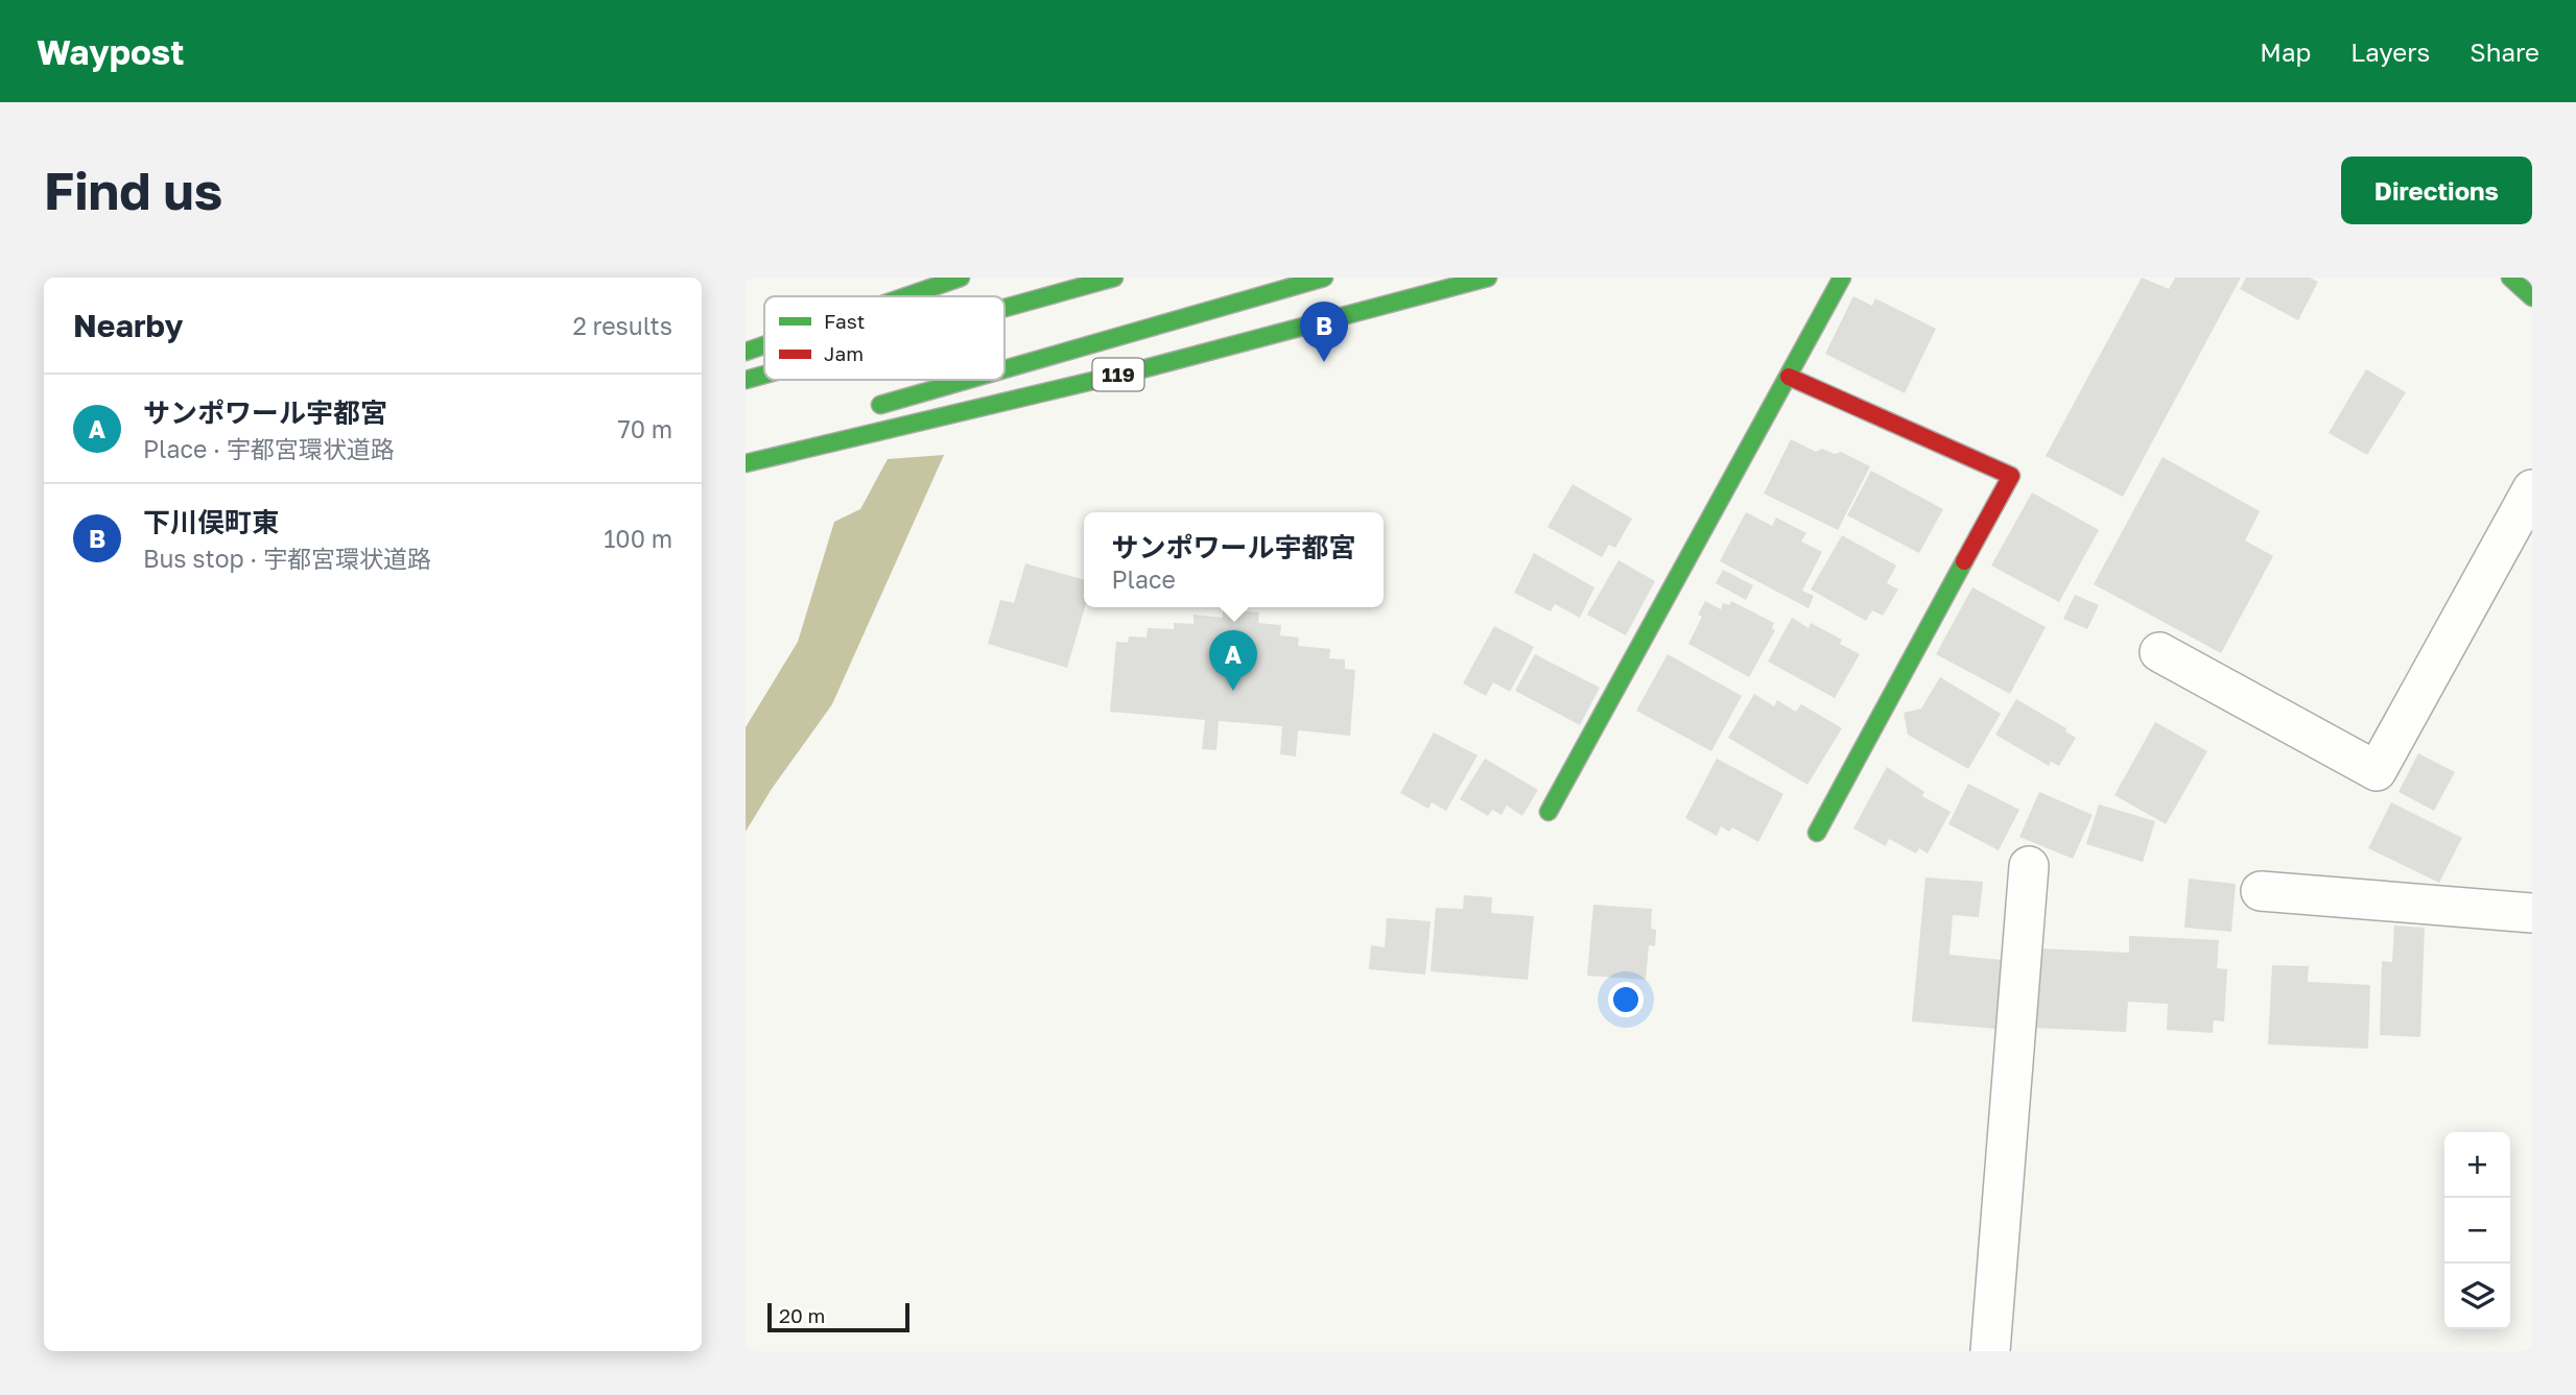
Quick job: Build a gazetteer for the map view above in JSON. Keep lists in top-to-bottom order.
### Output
{
  "streets": {
    "main road": ["119"]
  },
  "legend": ["Fast", "Jam"],
  "scale_bar": "20 m",
  "page": {
    "header": "Waypost",
    "nav": ["Map", "Layers", "Share"],
    "buttons": "Directions",
    "title": "Find us",
    "heading": ["Nearby", "2 results"],
    "pins": ["B", "A"],
    "list": [
      {
        "mark": "A",
        "name": "サンポワール宇都宮",
        "note": "Place · 宇都宮環状道路",
        "value": "70 m"
      },
      {
        "mark": "B",
        "name": "下川俣町東",
        "note": "Bus stop · 宇都宮環状道路",
        "value": "100 m"
      }
    ],
    "popup": ["サンポワール宇都宮", "Place"],
    "map_buttons": ["+", "−"],
    "scale": "20 m"
  }
}
